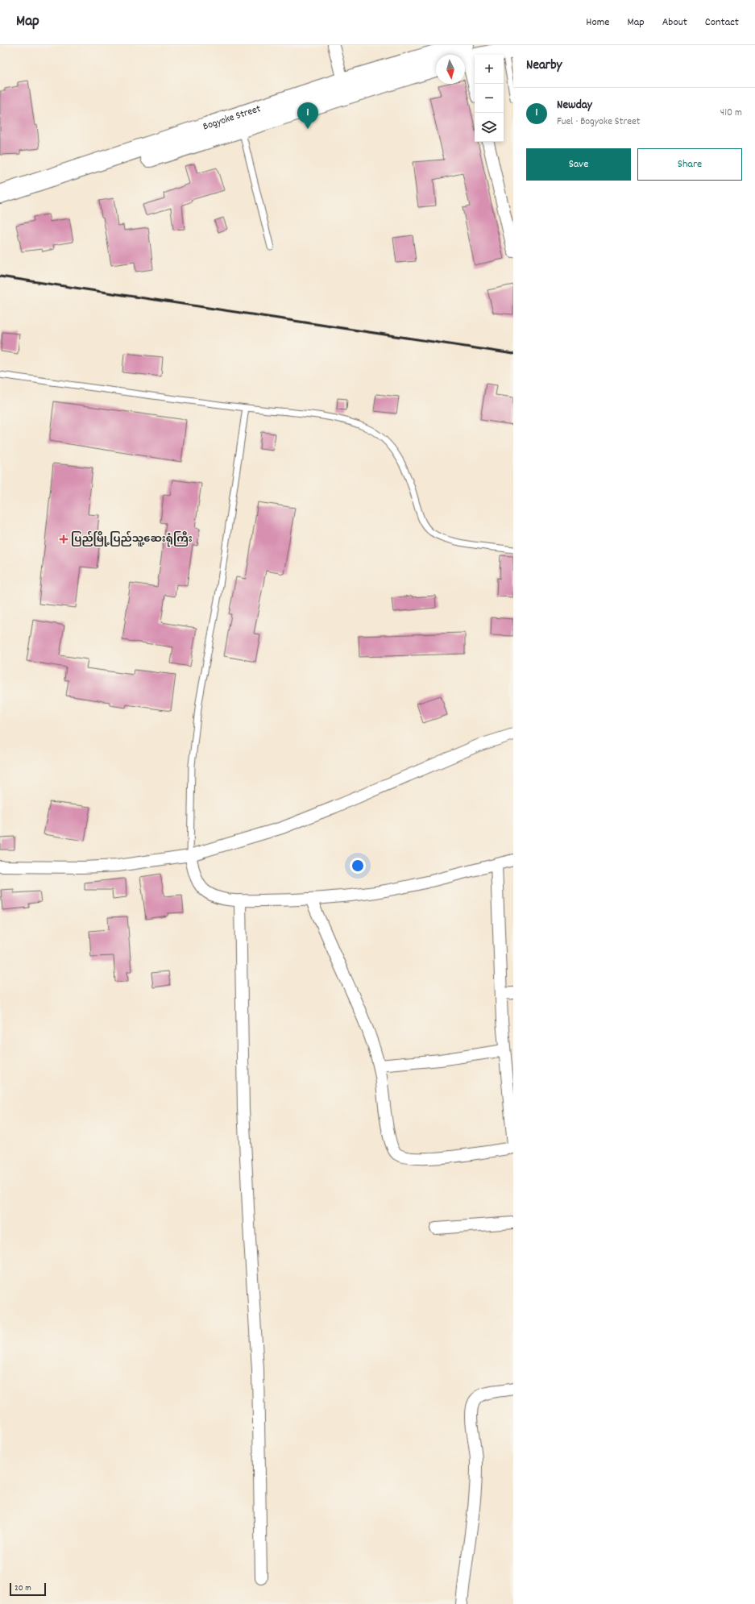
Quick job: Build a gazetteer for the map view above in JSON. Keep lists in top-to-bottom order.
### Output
{
  "streets": {
    "main road": ["Bogyoke Street"]
  },
  "places": {
    "health": ["ပြည်မြို့ပြည်သူ့ဆေးရုံကြီး"]
  },
  "scale_bar": "20 m",
  "north": "bottom",
  "page": {
    "header": "Map",
    "nav": [
      "Home",
      "Map",
      "About",
      "Contact"
    ],
    "heading": "Nearby",
    "map_buttons": ["+", "−"],
    "list": [
      {
        "mark": "1",
        "name": "Newday",
        "note": "Fuel · Bogyoke Street",
        "value": "410 m"
      }
    ],
    "pins": "1",
    "buttons": ["Save", "Share"],
    "scale": "20 m"
  }
}
